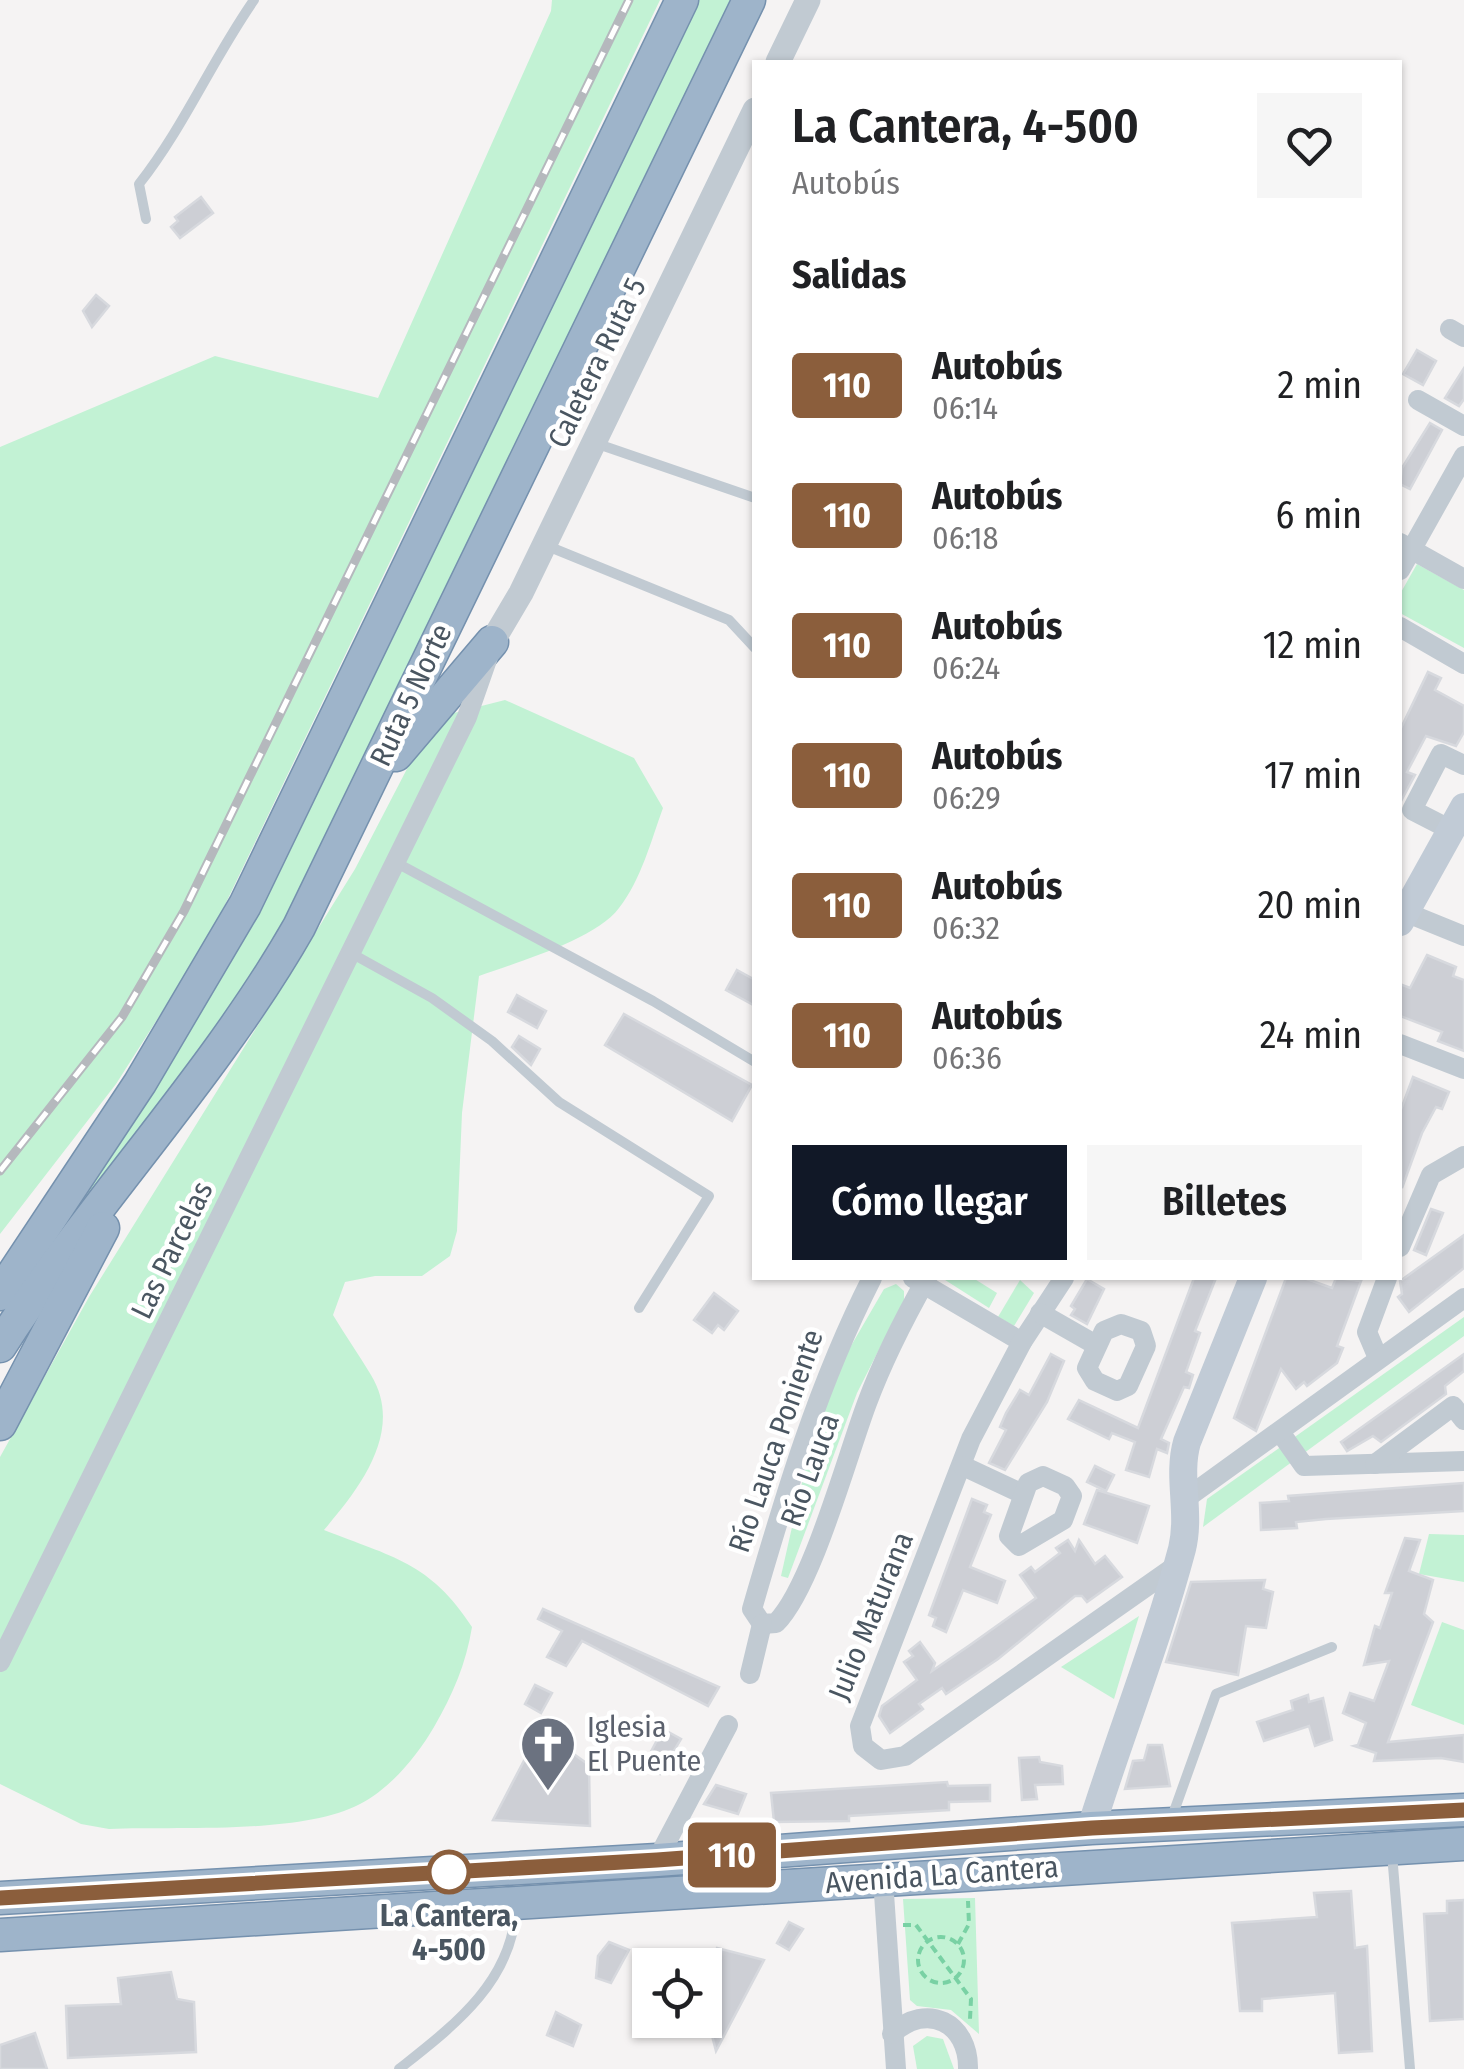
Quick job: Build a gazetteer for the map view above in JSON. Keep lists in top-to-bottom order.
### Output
{
  "streets": {
    "highway": ["Ruta 5 Norte", "Avenida La Cantera"],
    "street": [
      "Caletera Ruta 5",
      "Las Parcelas",
      "Río Lauca Poniente",
      "Río Lauca",
      "Julio Maturana"
    ]
  },
  "crossings": [
    ["Caletera Ruta 5", "Las Parcelas"],
    ["Río Lauca Poniente", "Río Lauca"]
  ],
  "places": {
    "church": ["Iglesia El Puente"],
    "other": ["La Cantera, 4-500"]
  },
  "lines": ["bus line 110"],
  "page": {
    "on_map": "110",
    "heading": [
      ["La Cantera, 4-500", "Autobús"],
      "Salidas"
    ],
    "list": [
      {
        "mark": "110",
        "name": "Autobús",
        "note": "06:14",
        "value": "2 min"
      },
      {
        "mark": "110",
        "name": "Autobús",
        "note": "06:18",
        "value": "6 min"
      },
      {
        "mark": "110",
        "name": "Autobús",
        "note": "06:24",
        "value": "12 min"
      },
      {
        "mark": "110",
        "name": "Autobús",
        "note": "06:29",
        "value": "17 min"
      },
      {
        "mark": "110",
        "name": "Autobús",
        "note": "06:32",
        "value": "20 min"
      },
      {
        "mark": "110",
        "name": "Autobús",
        "note": "06:36",
        "value": "24 min"
      }
    ],
    "buttons": ["Cómo llegar", "Billetes"]
  }
}
